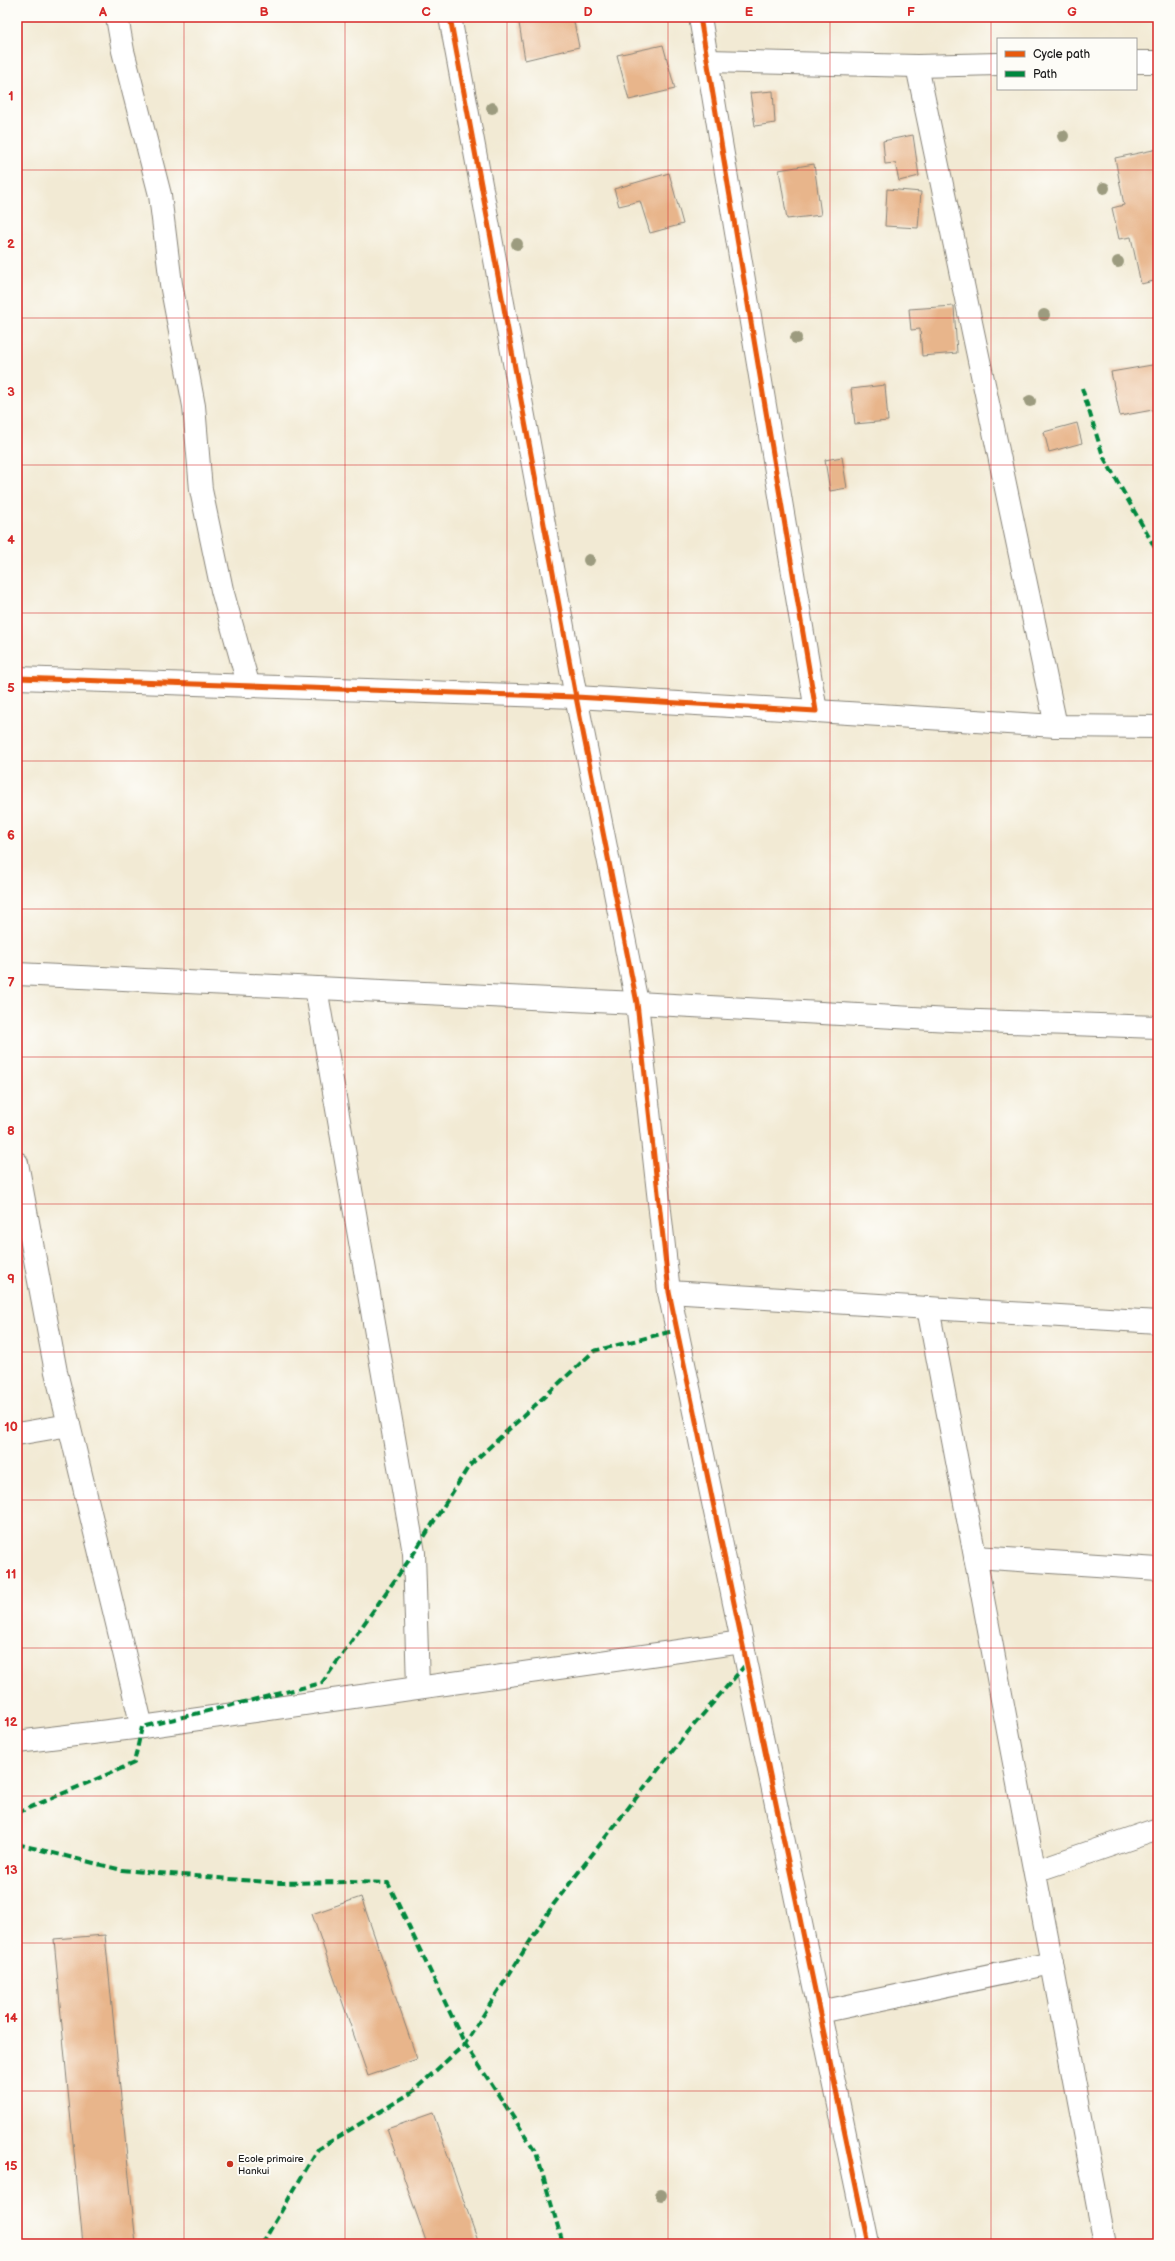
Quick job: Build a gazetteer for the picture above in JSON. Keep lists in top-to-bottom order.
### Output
{
  "places": ["Ecole primaire Hankui"],
  "legend": ["Cycle path", "Path"],
  "grid": {
    "columns": [
      "A",
      "B",
      "C",
      "D",
      "E",
      "F",
      "G"
    ],
    "rows": [
      "1",
      "2",
      "3",
      "4",
      "5",
      "6",
      "7",
      "8",
      "9",
      "10",
      "11",
      "12",
      "13",
      "14",
      "15"
    ]
  }
}
